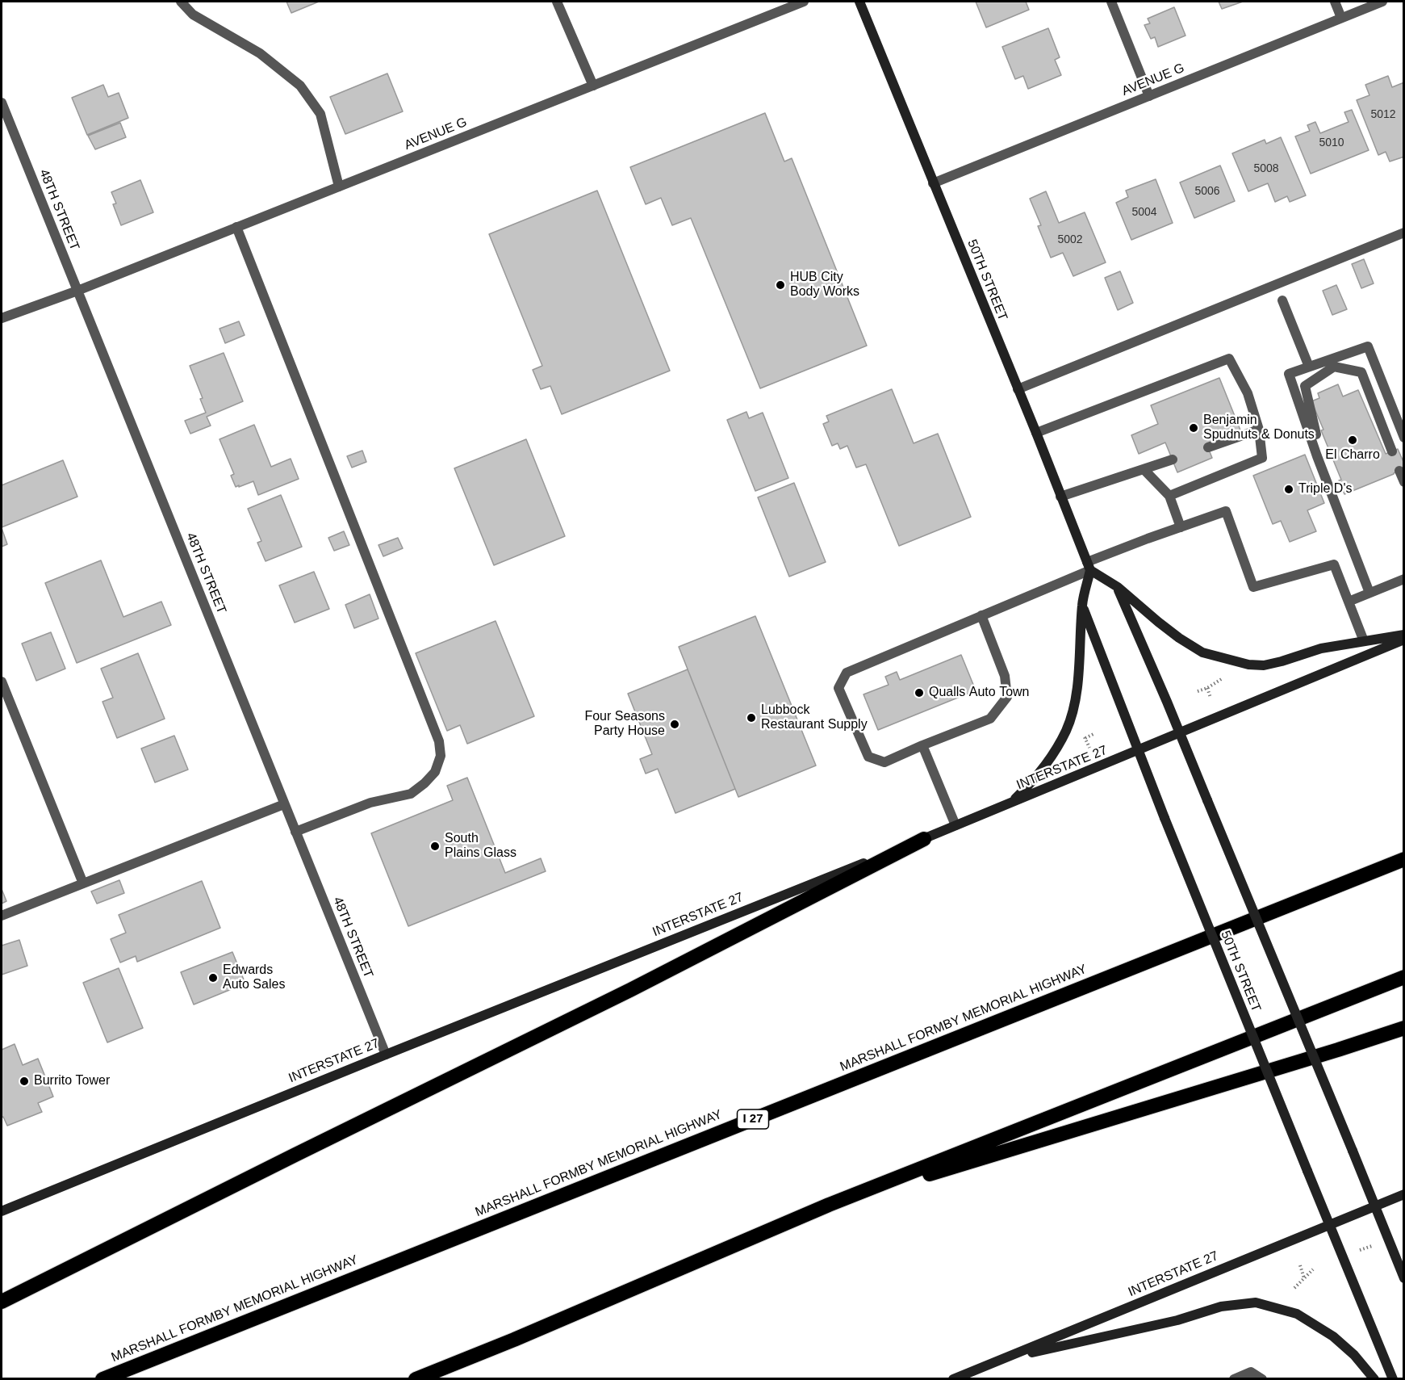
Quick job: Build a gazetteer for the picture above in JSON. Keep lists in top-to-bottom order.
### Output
{
  "streets": {
    "highway": ["MARSHALL FORMBY MEMORIAL HIGHWAY", "I 27"],
    "main road": ["50TH STREET", "INTERSTATE 27"],
    "street": ["AVENUE G", "48TH STREET"]
  },
  "crossings": [
    ["AVENUE G", "48TH STREET"],
    ["AVENUE G", "50TH STREET"],
    ["48TH STREET", "INTERSTATE 27"],
    ["50TH STREET", "INTERSTATE 27"]
  ],
  "places": [
    "HUB City Body Works",
    "Benjamin Spudnuts & Donuts",
    "El Charro",
    "Triple D's",
    "Qualls Auto Town",
    "Lubbock Restaurant Supply",
    "Four Seasons Party House",
    "South Plains Glass",
    "Edwards Auto Sales",
    "Burrito Tower"
  ],
  "house_numbers": [
    "5012",
    "5010",
    "5008",
    "5006",
    "5004",
    "5002"
  ]
}
